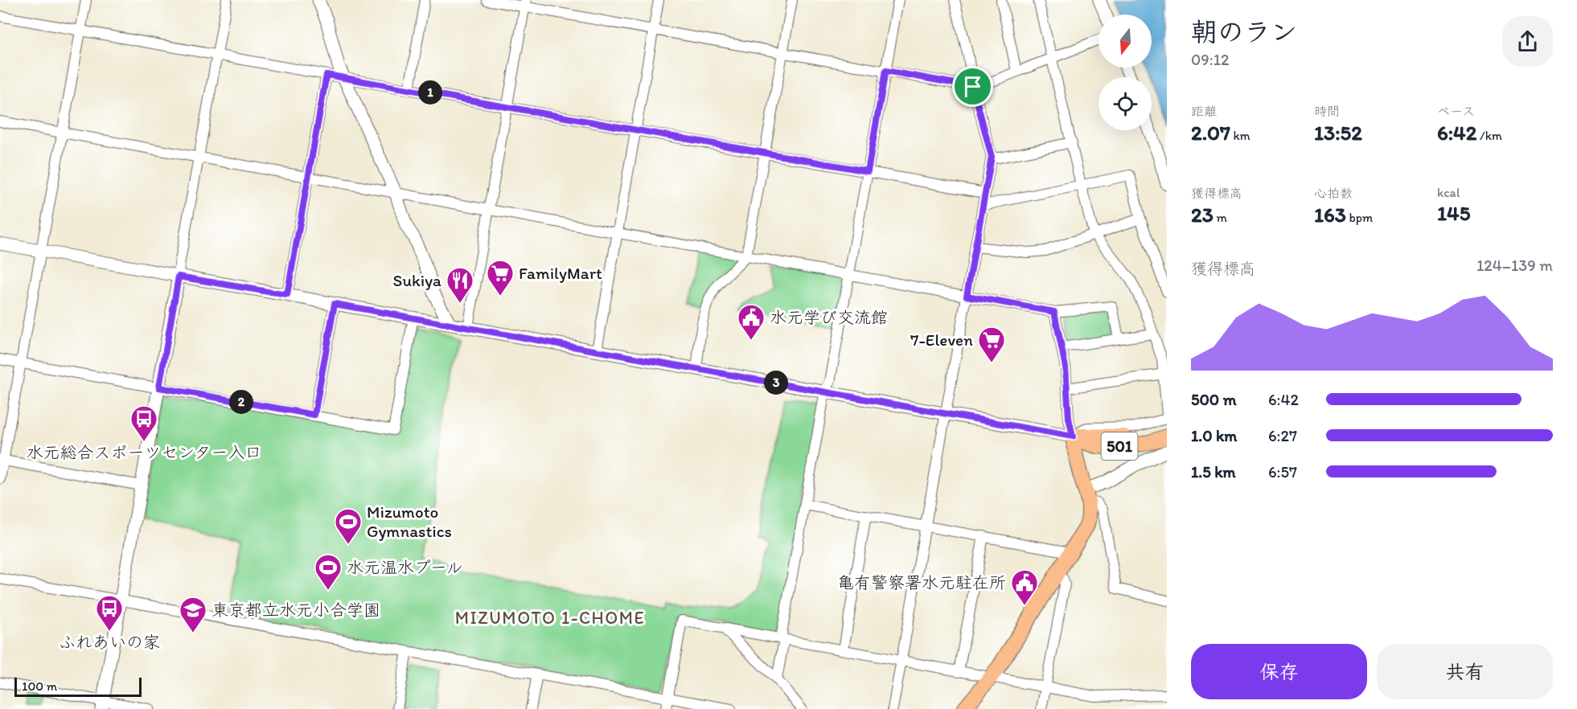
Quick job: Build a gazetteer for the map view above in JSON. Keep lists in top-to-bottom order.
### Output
{
  "streets": {
    "main road": ["501"]
  },
  "districts": ["MIZUMOTO 1-CHOME"],
  "places": {
    "supermarket": ["FamilyMart", "7-Eleven"],
    "restaurant": ["Sukiya"],
    "public building": ["水元学び交流館", "亀有警察署水元駐在所"],
    "bus stop": ["水元総合スポーツセンター入口", "ふれあいの家"],
    "sports": ["Mizumoto Gymnastics", "水元温水プール"],
    "school or university": ["東京都立水元小合学園"]
  },
  "scale_bar": "100 m",
  "north": "bottom",
  "page": {
    "heading": ["朝のラン", "09:12"],
    "pins": ["1", "3", "2"],
    "stats": [
      ["距離", "2.07 km"],
      ["時間", "13:52"],
      ["ペース", "6:42 /km"],
      ["獲得標高", "23 m"],
      ["心拍数", "163 bpm"],
      ["kcal", "145"]
    ],
    "chart": ["獲得標高", "124–139 m"],
    "list": [
      {
        "name": "500 m",
        "note": "6:42"
      },
      {
        "name": "1.0 km",
        "note": "6:27"
      },
      {
        "name": "1.5 km",
        "note": "6:57"
      }
    ],
    "buttons": ["保存", "共有"],
    "scale": "100 m"
  }
}
